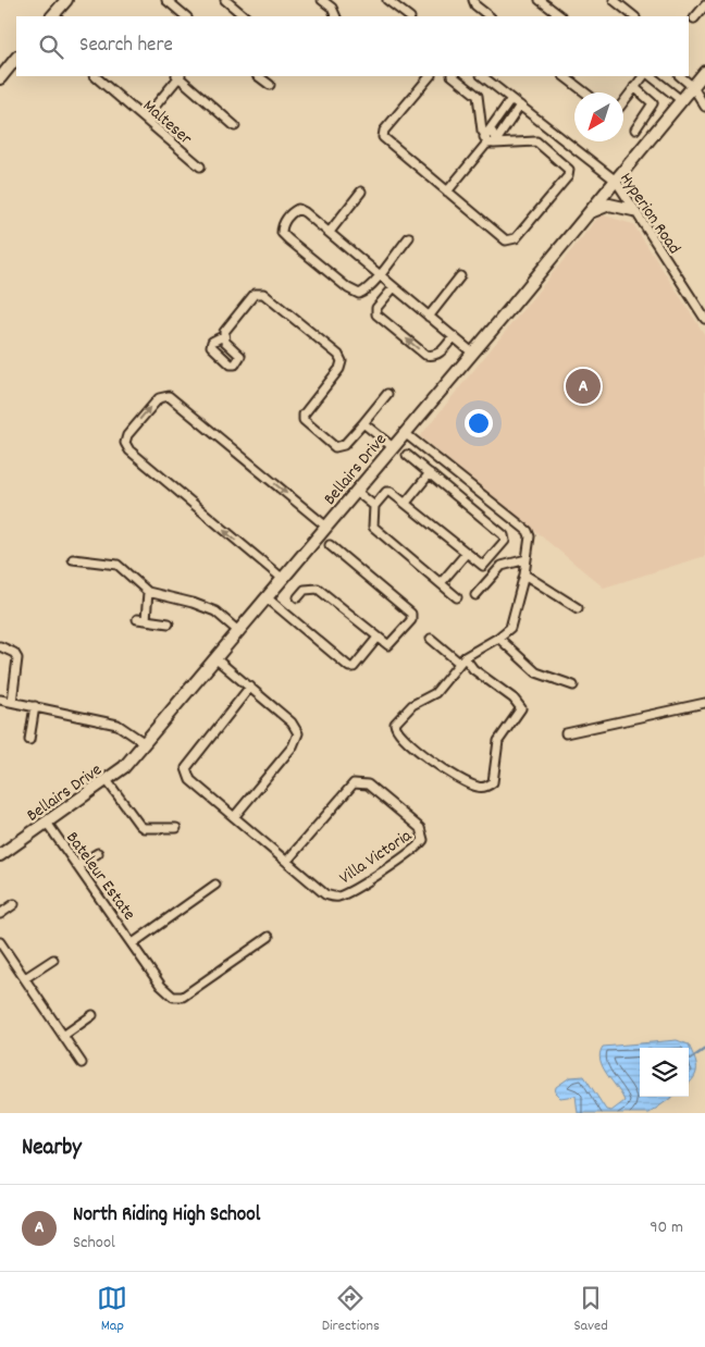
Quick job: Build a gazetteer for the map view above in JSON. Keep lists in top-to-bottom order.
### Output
{
  "streets": {
    "street": [
      "Malteser",
      "Hyperion Road",
      "Bellairs Drive",
      "Villa Victoria",
      "Bateleur Estate"
    ]
  },
  "crossings": [
    ["Hyperion Road", "Bellairs Drive"],
    ["Bellairs Drive", "Bateleur Estate"]
  ],
  "north": "bottom left",
  "page": {
    "search": "Search here",
    "pins": "A",
    "heading": "Nearby",
    "list": [
      {
        "mark": "A",
        "name": "North Riding High School",
        "note": "School",
        "value": "90 m"
      }
    ],
    "nav": ["Map", "Directions", "Saved"]
  }
}
